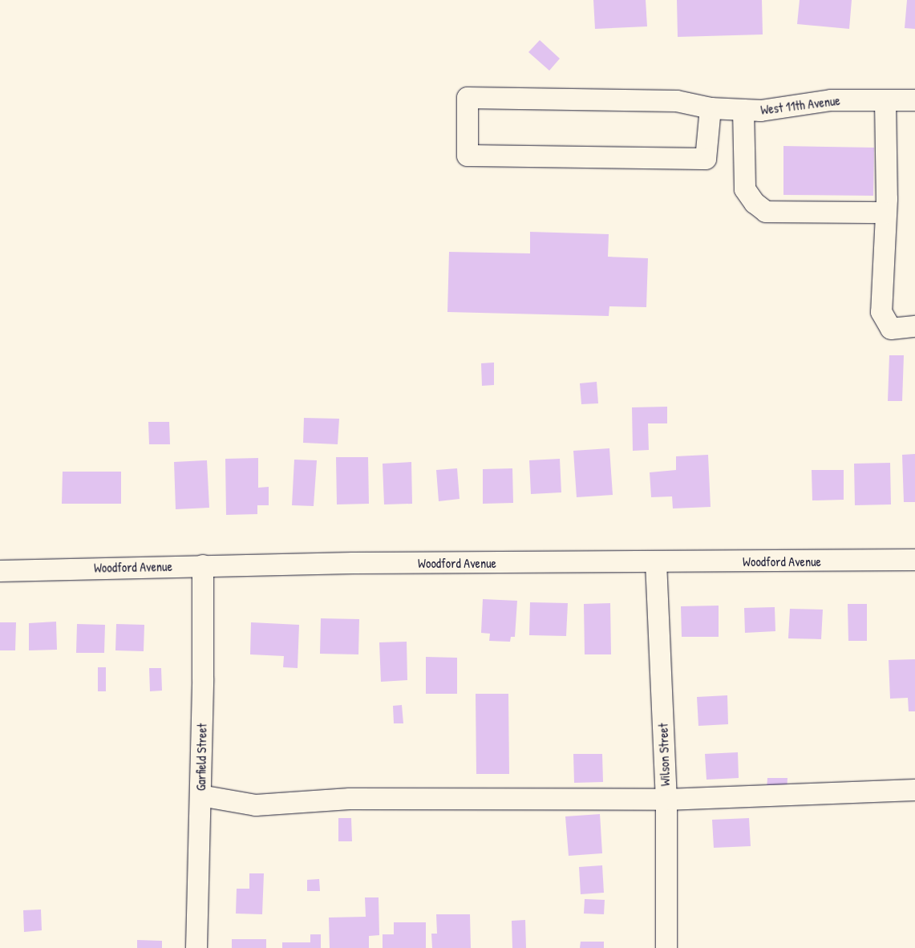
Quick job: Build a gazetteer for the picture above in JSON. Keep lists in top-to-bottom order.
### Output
{
  "streets": {
    "street": [
      "West 11th Avenue",
      "Woodford Avenue",
      "Wilson Street",
      "Garfield Street"
    ]
  },
  "crossings": [
    ["Woodford Avenue", "Wilson Street"],
    ["Woodford Avenue", "Garfield Street"]
  ]
}
